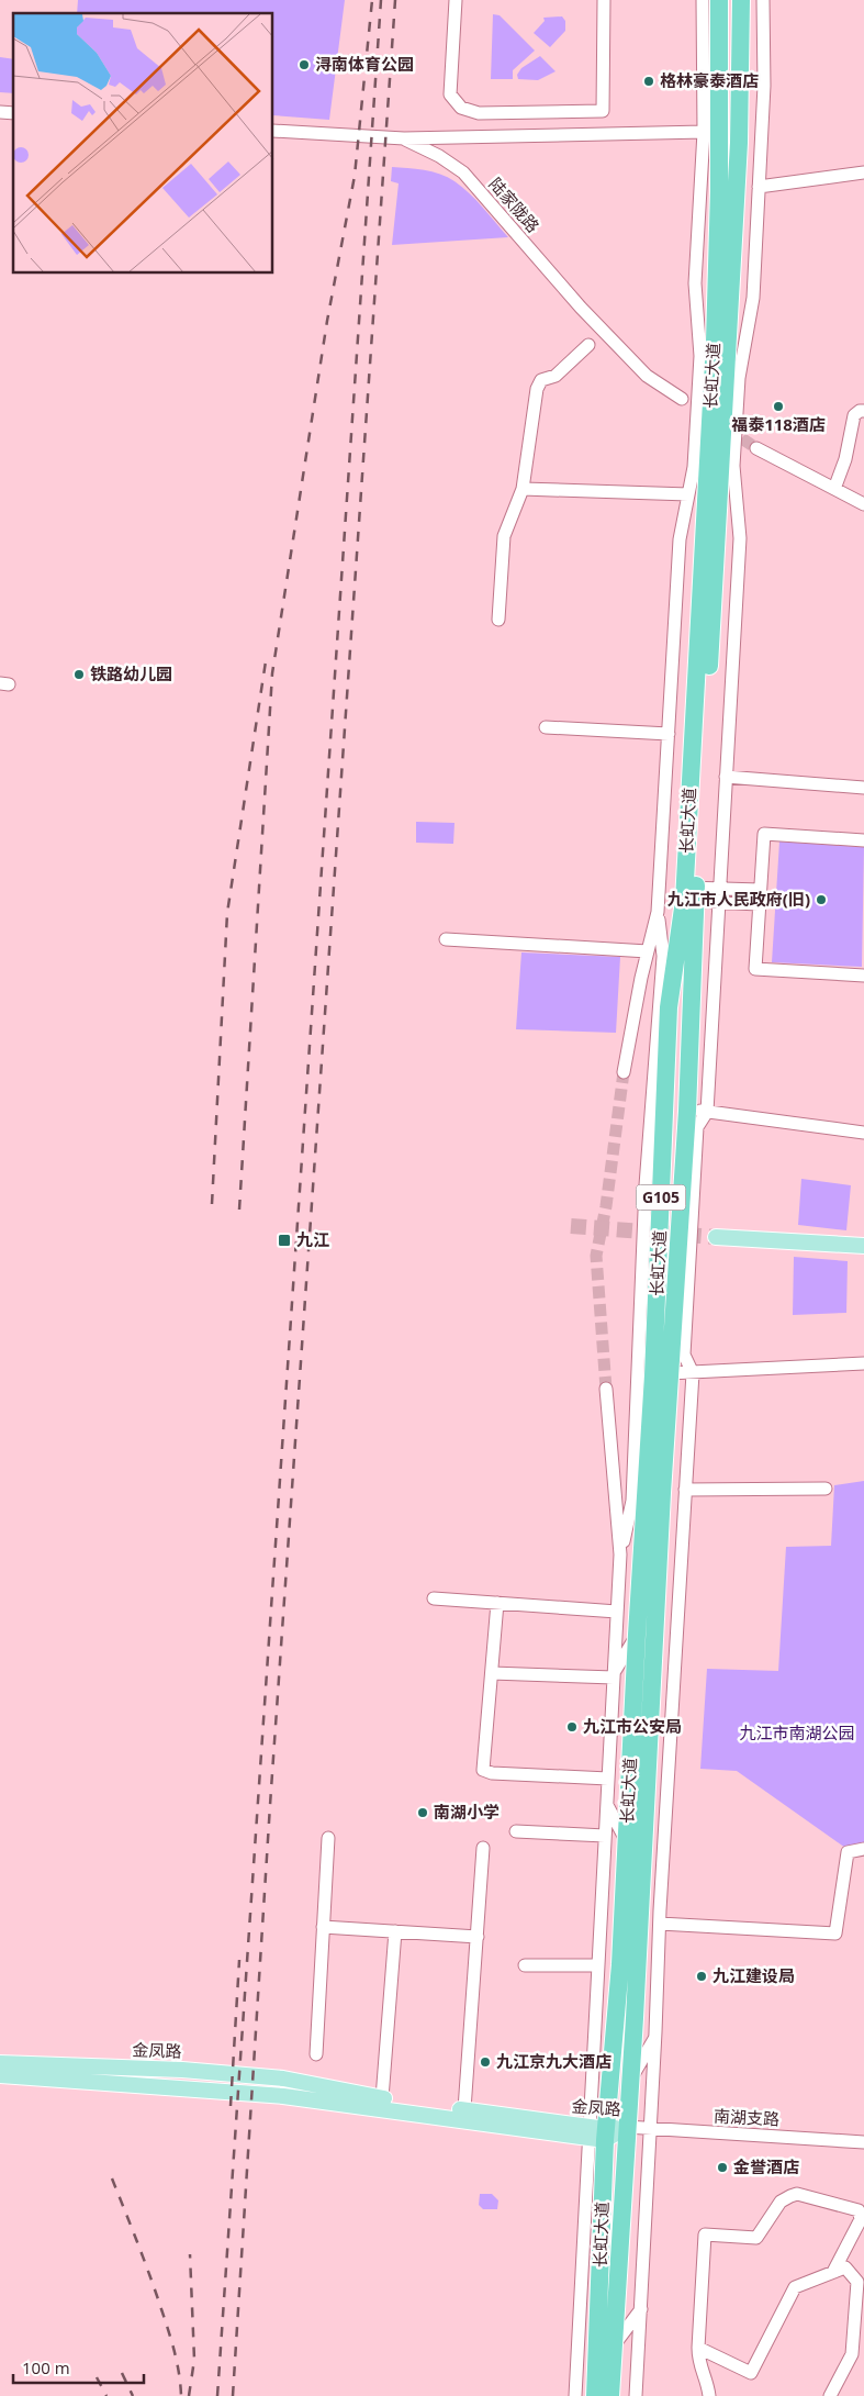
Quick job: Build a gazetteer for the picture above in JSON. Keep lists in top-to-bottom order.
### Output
{
  "streets": {
    "highway": ["长虹大道", "G105"],
    "main road": ["金凤路"],
    "street": ["陆家陇路", "南湖支路"]
  },
  "crossings": [
    ["长虹大道", "金凤路"],
    ["长虹大道", "南湖支路"],
    ["金凤路", "南湖支路"]
  ],
  "parks": ["九江市南湖公园"],
  "places": {
    "other": [
      "浔南体育公园",
      "格林豪泰酒店",
      "福泰118酒店",
      "铁路幼儿园",
      "九江市人民政府(旧)",
      "九江市公安局",
      "南湖小学",
      "九江建设局",
      "九江京九大酒店",
      "金誉酒店"
    ],
    "transit": ["九江"]
  },
  "scale_bar": "100 m"
}
